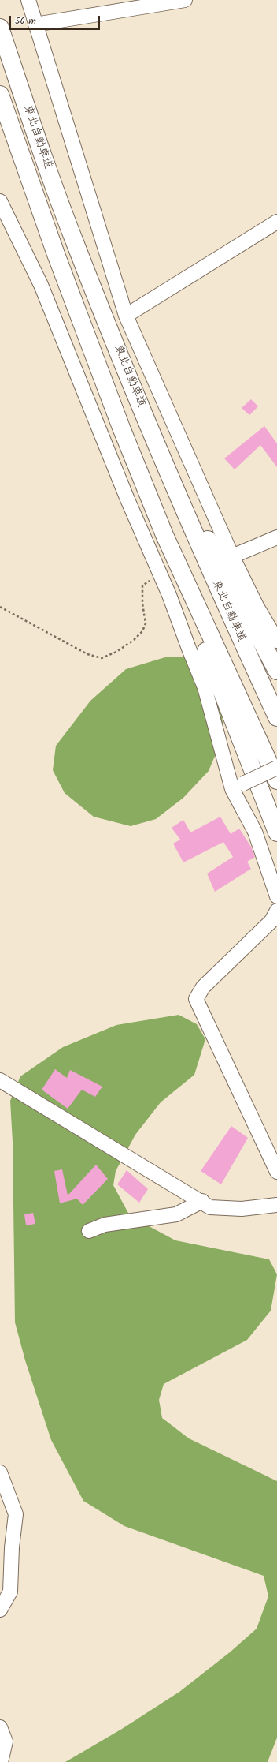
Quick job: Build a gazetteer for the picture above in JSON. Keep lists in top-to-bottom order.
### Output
{
  "streets": {
    "highway": ["東北自動車道"]
  },
  "scale_bar": "50 m"
}
